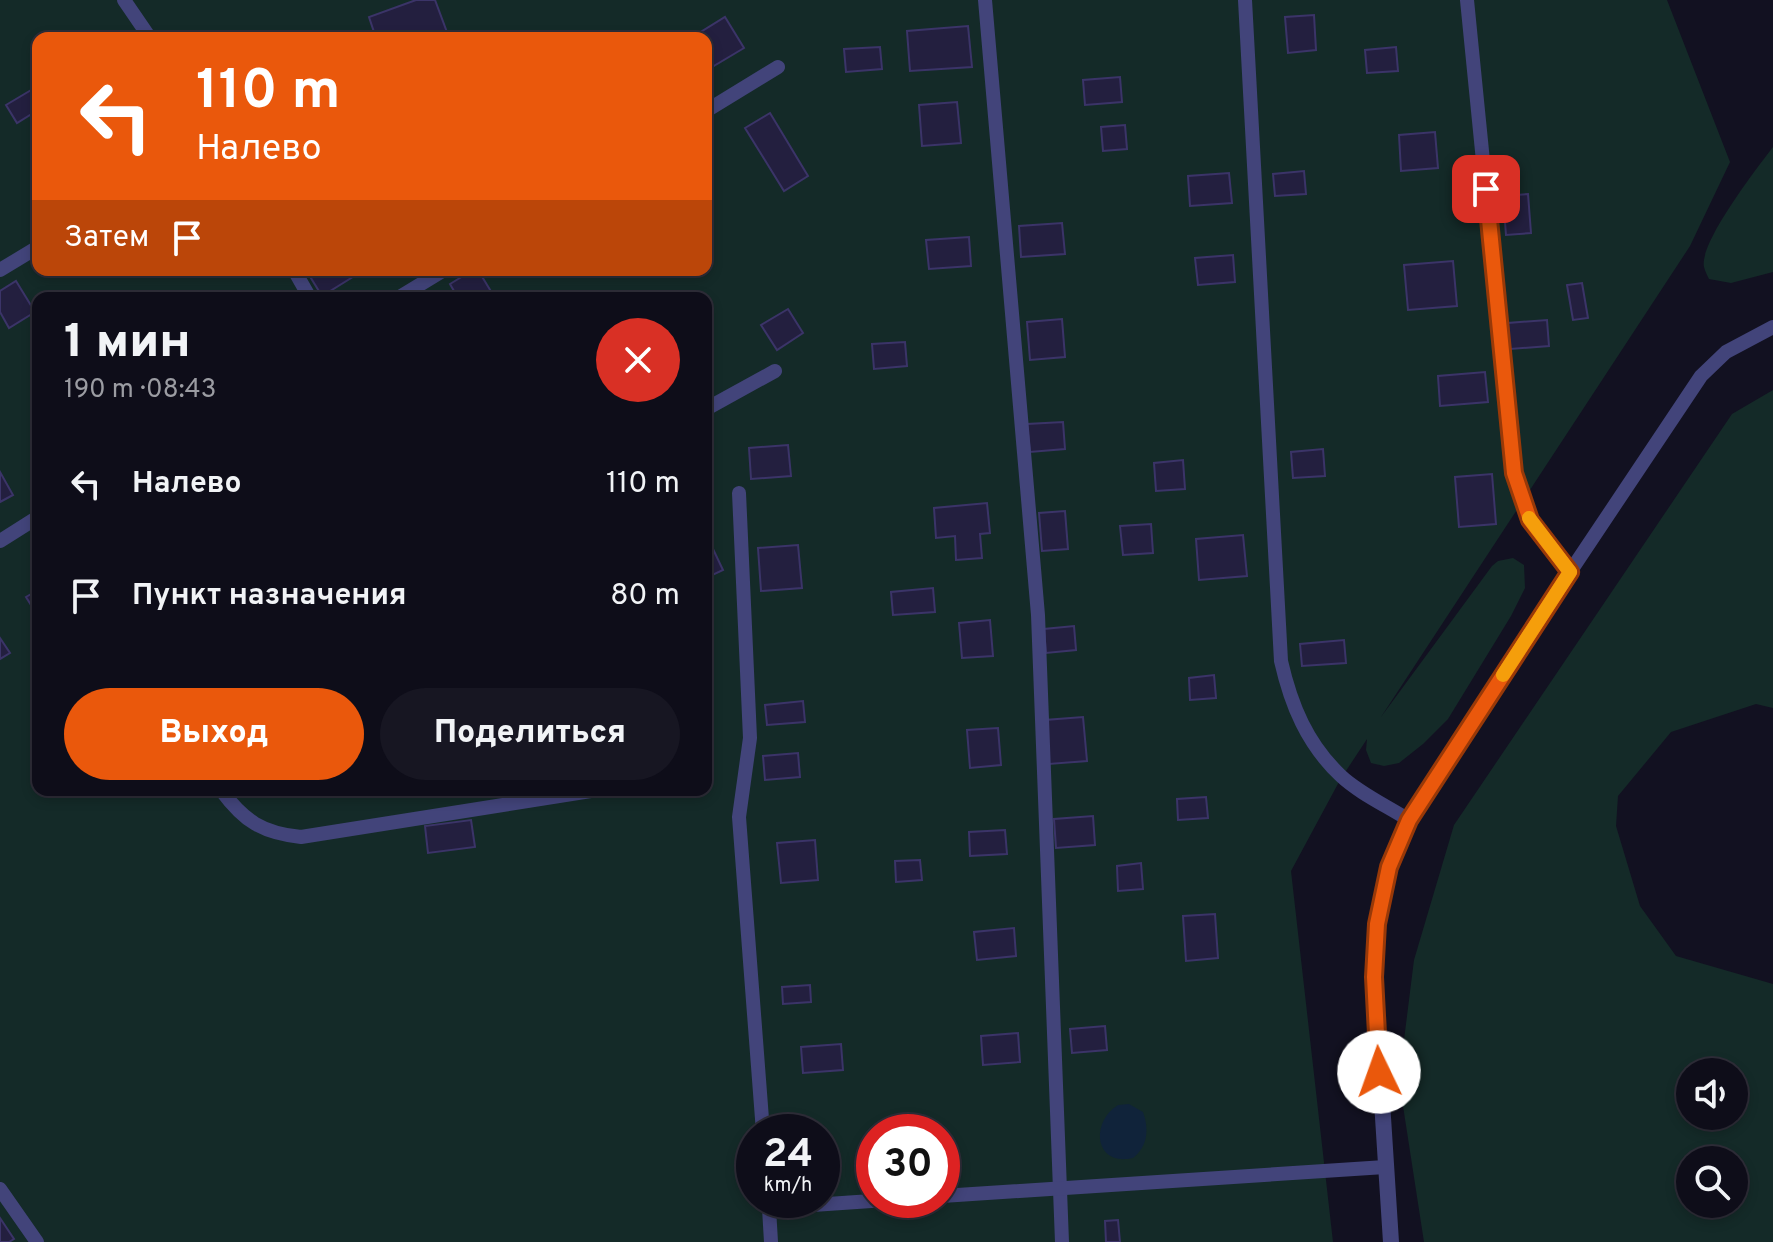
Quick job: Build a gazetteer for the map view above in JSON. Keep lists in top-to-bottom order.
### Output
{
  "page": {
    "turn": ["110 m", "Налево"],
    "then": "Затем",
    "heading": ["1 мин", "190 m · 08:43"],
    "list": [
      {
        "name": "Налево",
        "value": "110 m"
      },
      {
        "name": "Пункт назначения",
        "value": "80 m"
      }
    ],
    "buttons": ["Выход", "Поделиться"],
    "speed": "24 km/h",
    "limit": "30"
  }
}
